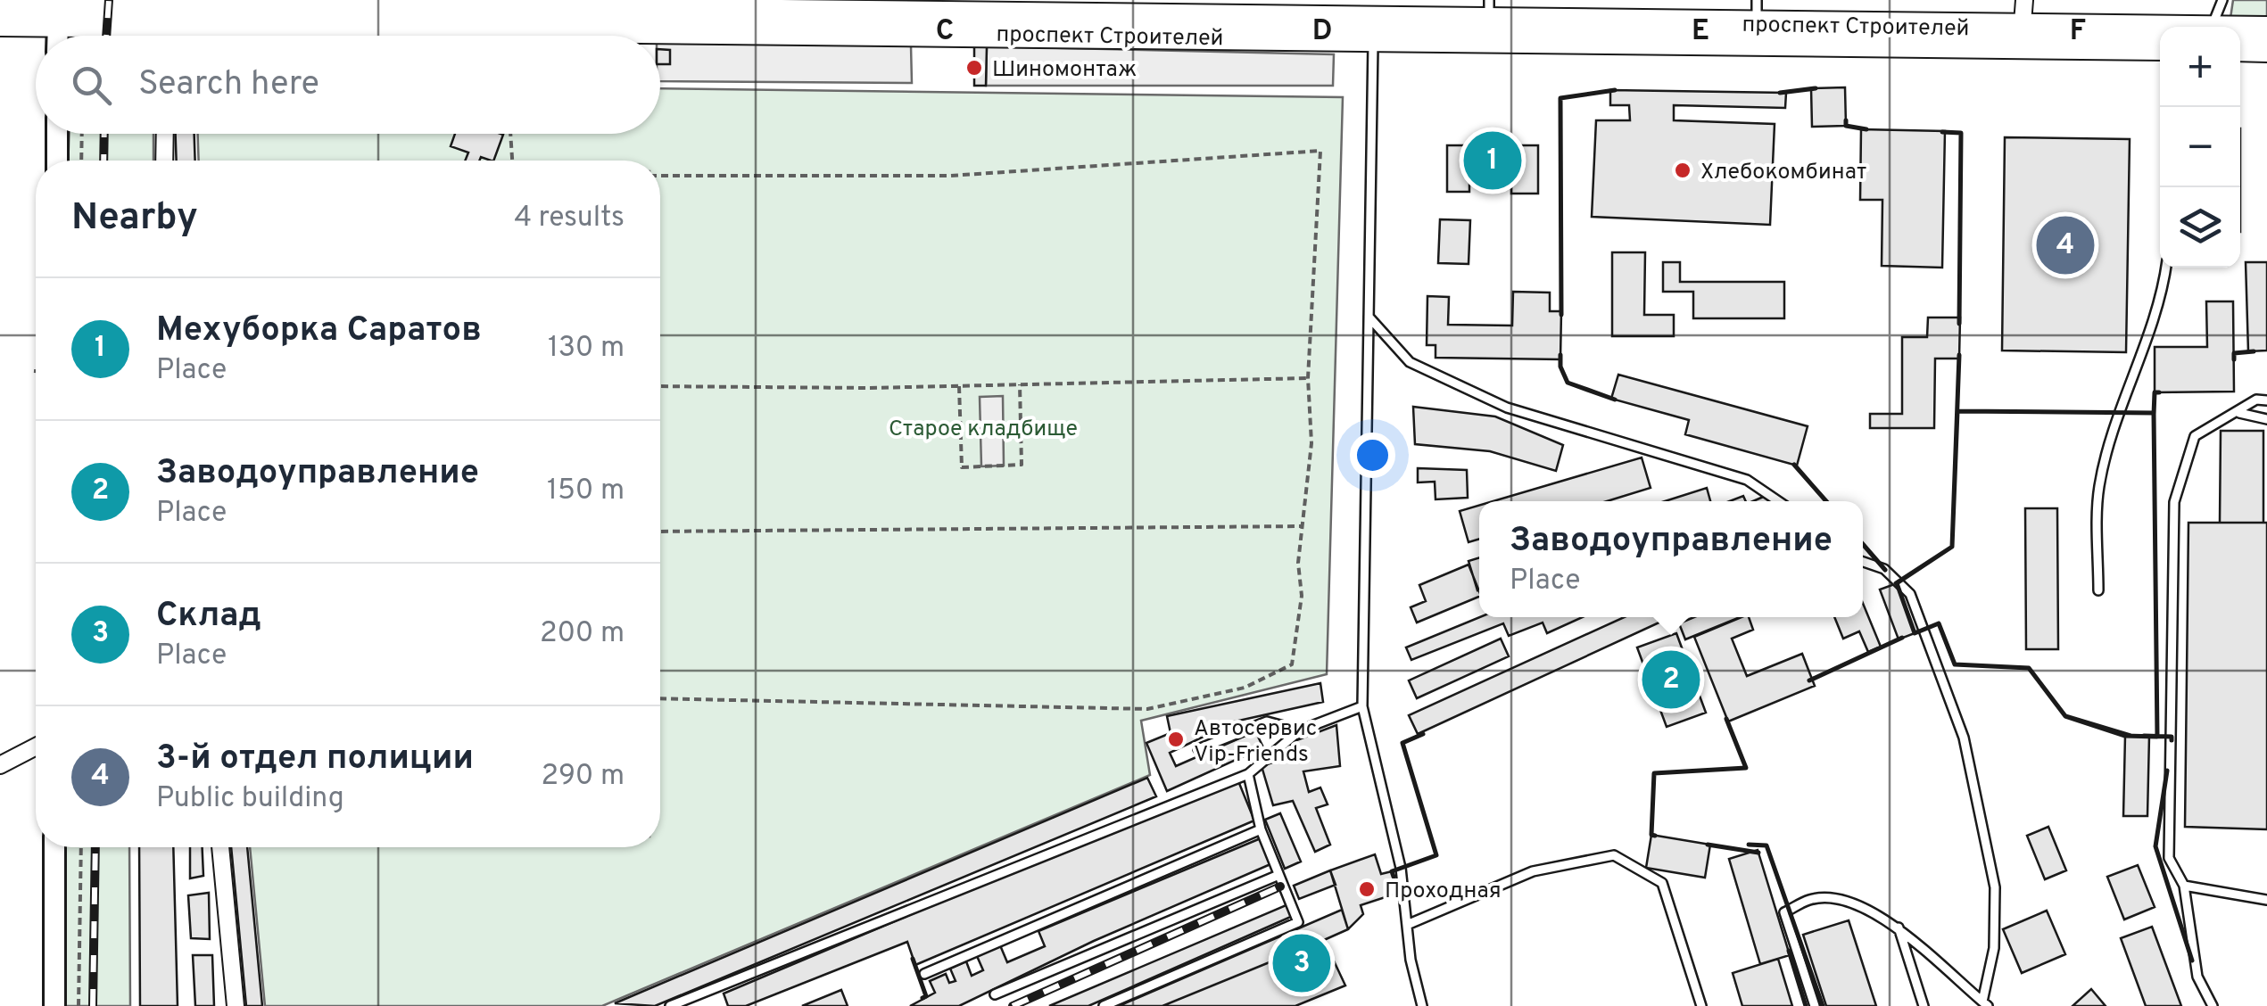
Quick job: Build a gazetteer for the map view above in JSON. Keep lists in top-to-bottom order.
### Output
{
  "streets": {
    "main road": ["проспект Строителей"]
  },
  "parks": ["Старое кладбище"],
  "places": [
    "Шиномонтаж",
    "Хлебокомбинат",
    "Автосервис Vip-Friends",
    "Проходная"
  ],
  "page": {
    "map_buttons": ["+", "−"],
    "search": "Search here",
    "pins": [
      "1",
      "4",
      "2",
      "3"
    ],
    "heading": ["Nearby", "4 results"],
    "list": [
      {
        "mark": "1",
        "name": "Мехуборка Саратов",
        "note": "Place",
        "value": "130 m"
      },
      {
        "mark": "2",
        "name": "Заводоуправление",
        "note": "Place",
        "value": "150 m"
      },
      {
        "mark": "3",
        "name": "Склад",
        "note": "Place",
        "value": "200 m"
      },
      {
        "mark": "4",
        "name": "3-й отдел полиции",
        "note": "Public building",
        "value": "290 m"
      }
    ],
    "popup": ["Заводоуправление", "Place"]
  },
  "grid": {
    "columns": [
      "C",
      "D",
      "E",
      "F"
    ]
  }
}
